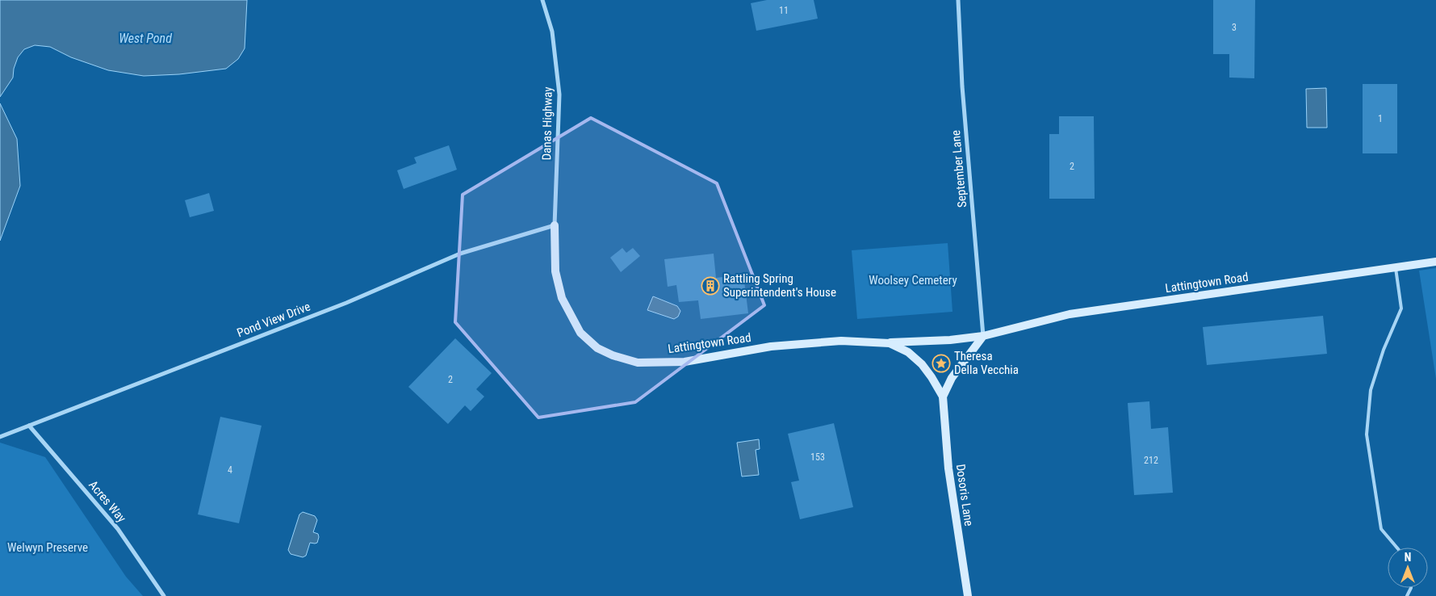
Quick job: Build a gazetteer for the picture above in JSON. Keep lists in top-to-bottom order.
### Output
{
  "streets": {
    "street": [
      "Danas Highway",
      "September Lane",
      "Lattingtown Road",
      "Pond View Drive",
      "Dosoris Lane",
      "Acres Way"
    ]
  },
  "crossings": [
    ["Danas Highway", "Lattingtown Road"],
    ["Danas Highway", "Pond View Drive"],
    ["September Lane", "Lattingtown Road"],
    ["Lattingtown Road", "Pond View Drive"],
    ["Lattingtown Road", "Dosoris Lane"],
    ["Pond View Drive", "Acres Way"]
  ],
  "water": ["West Pond"],
  "parks": ["Woolsey Cemetery", "Welwyn Preserve"],
  "places": {
    "building": ["Rattling Spring Superintendent's House"],
    "place": ["Theresa Della Vecchia"]
  },
  "house_numbers": [
    "11",
    "3",
    "1",
    "2",
    "2",
    "153",
    "212",
    "4"
  ],
  "north": "top"
}
